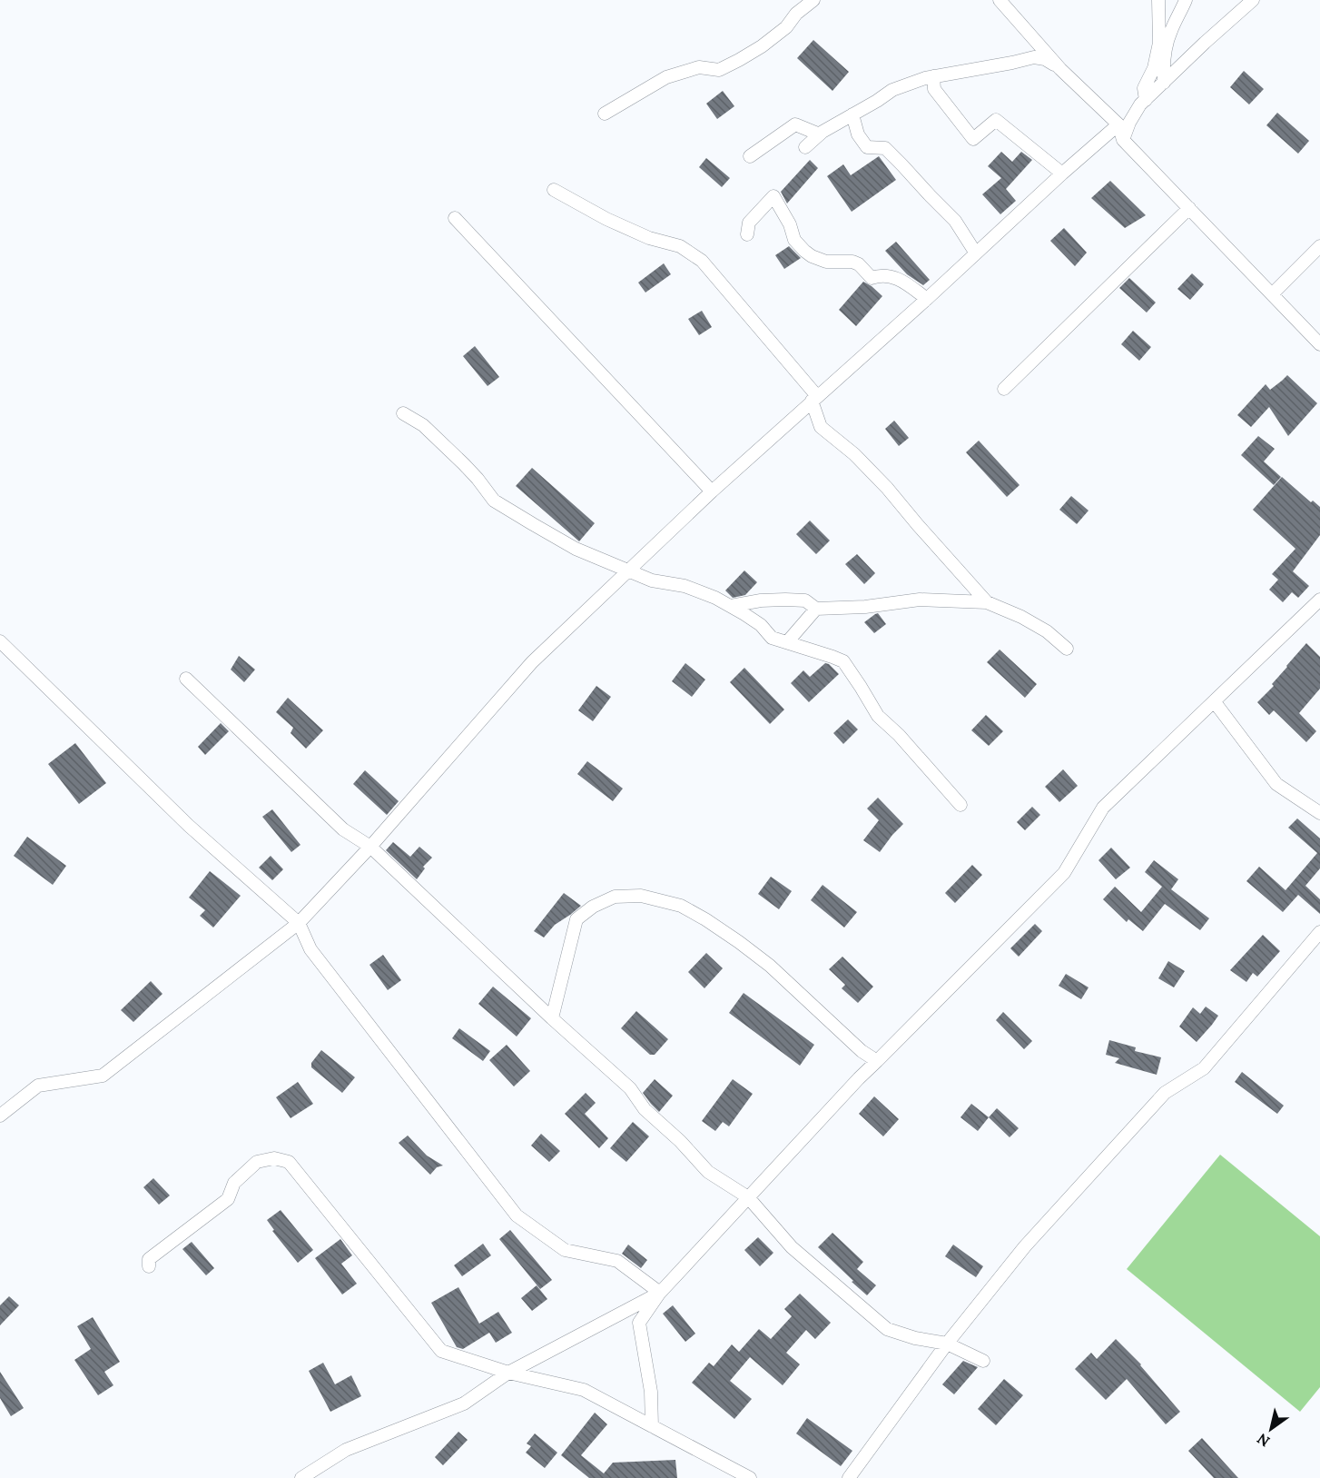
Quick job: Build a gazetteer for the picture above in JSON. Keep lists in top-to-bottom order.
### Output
{
  "north": "bottom left"
}
